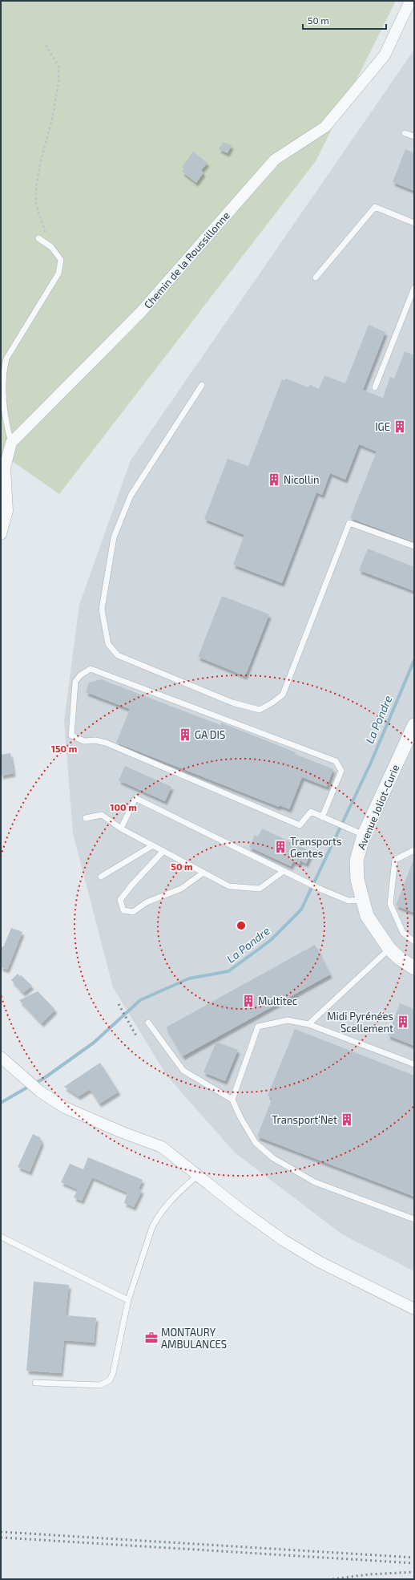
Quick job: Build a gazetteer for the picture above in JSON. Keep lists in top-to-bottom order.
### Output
{
  "streets": {
    "street": ["Chemin de la Roussillonne", "Avenue Joliot-Curie"]
  },
  "water": ["La Pondre"],
  "places": {
    "building": [
      "IGE",
      "Nicollin",
      "GA DIS",
      "Transports Gentes",
      "Multitec",
      "Midi Pyrénées Scellement",
      "Transport'Net"
    ],
    "office": ["MONTAURY AMBULANCES"]
  },
  "scale_bar": "50 m",
  "rings": ["150 m", "100 m", "50 m"]
}
